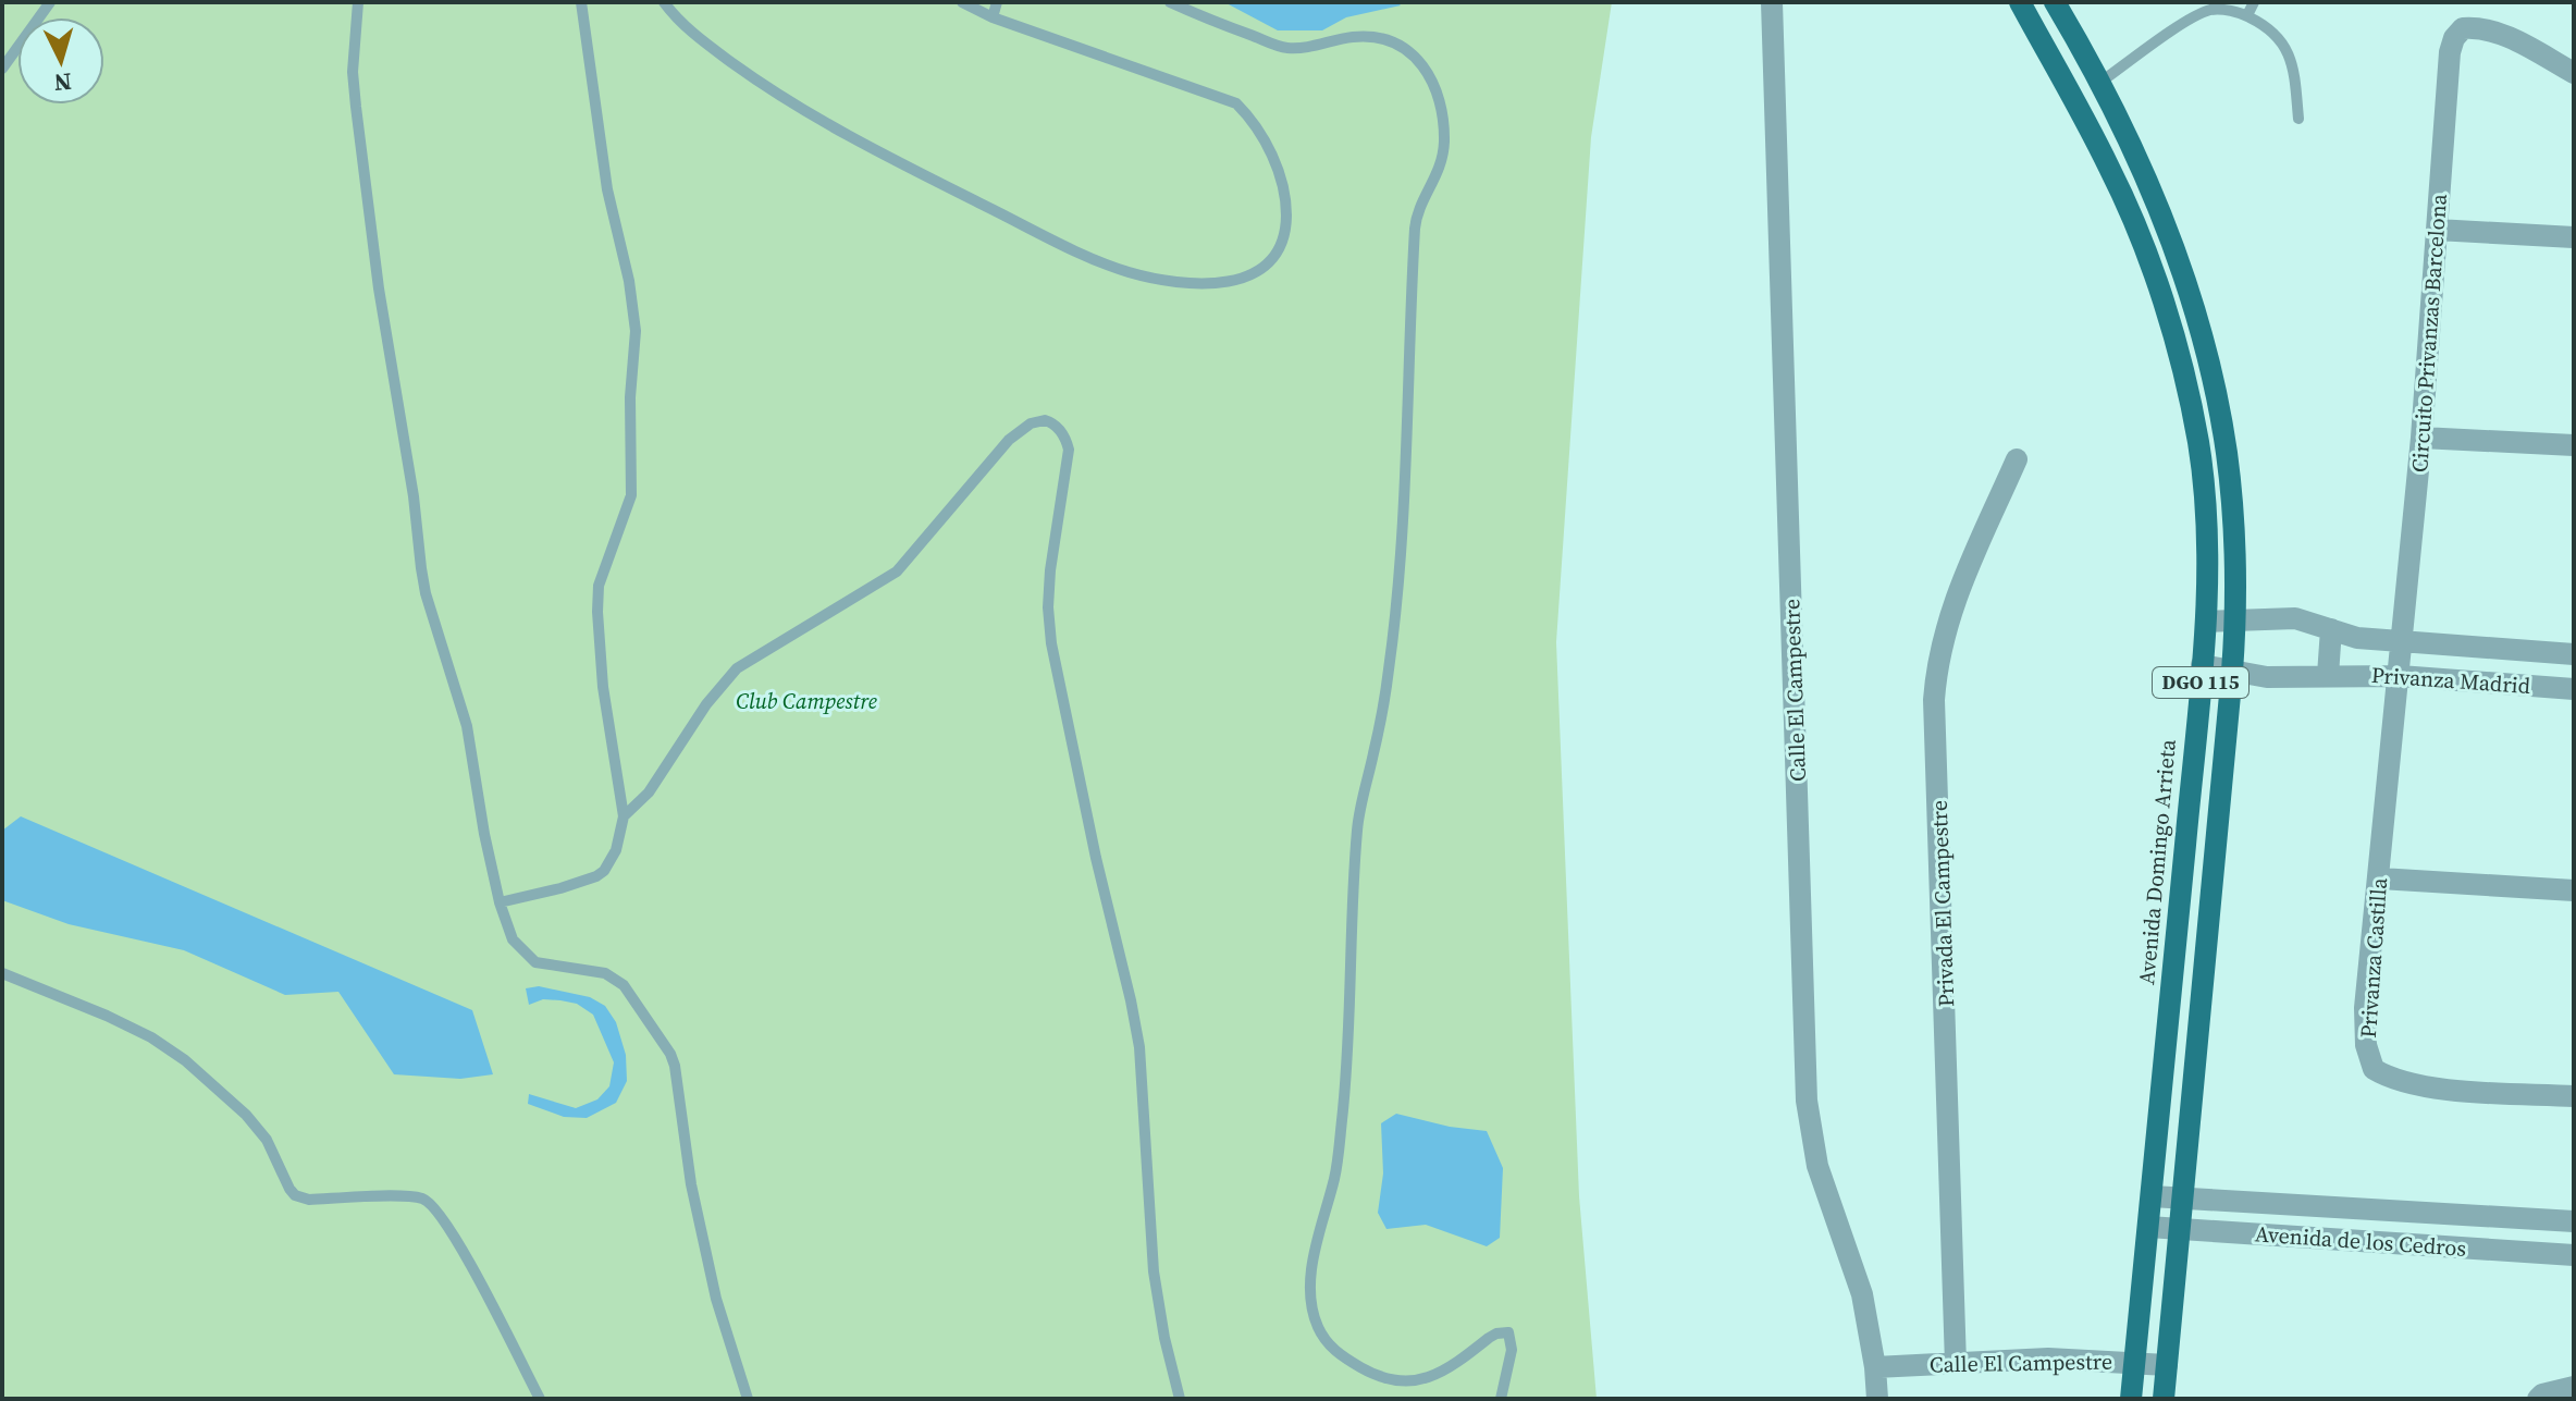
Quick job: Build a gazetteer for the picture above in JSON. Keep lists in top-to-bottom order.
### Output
{
  "streets": {
    "main road": ["DGO 115", "Avenida Domingo Arrieta"],
    "street": [
      "Circuito Privanzas Barcelona",
      "Privanza Madrid",
      "Calle El Campestre",
      "Privada El Campestre",
      "Privanza Castilla",
      "Avenida de los Cedros"
    ]
  },
  "crossings": [
    ["Circuito Privanzas Barcelona", "Privanza Madrid"],
    ["Circuito Privanzas Barcelona", "Privanza Castilla"],
    ["Privanza Madrid", "DGO 115"],
    ["Privanza Madrid", "Avenida Domingo Arrieta"],
    ["Privanza Madrid", "Privanza Castilla"],
    ["DGO 115", "Calle El Campestre"],
    ["DGO 115", "Avenida de los Cedros"],
    ["Calle El Campestre", "Avenida Domingo Arrieta"],
    ["Calle El Campestre", "Privada El Campestre"],
    ["Avenida Domingo Arrieta", "Avenida de los Cedros"]
  ],
  "parks": ["Club Campestre"],
  "north": "bottom"
}
